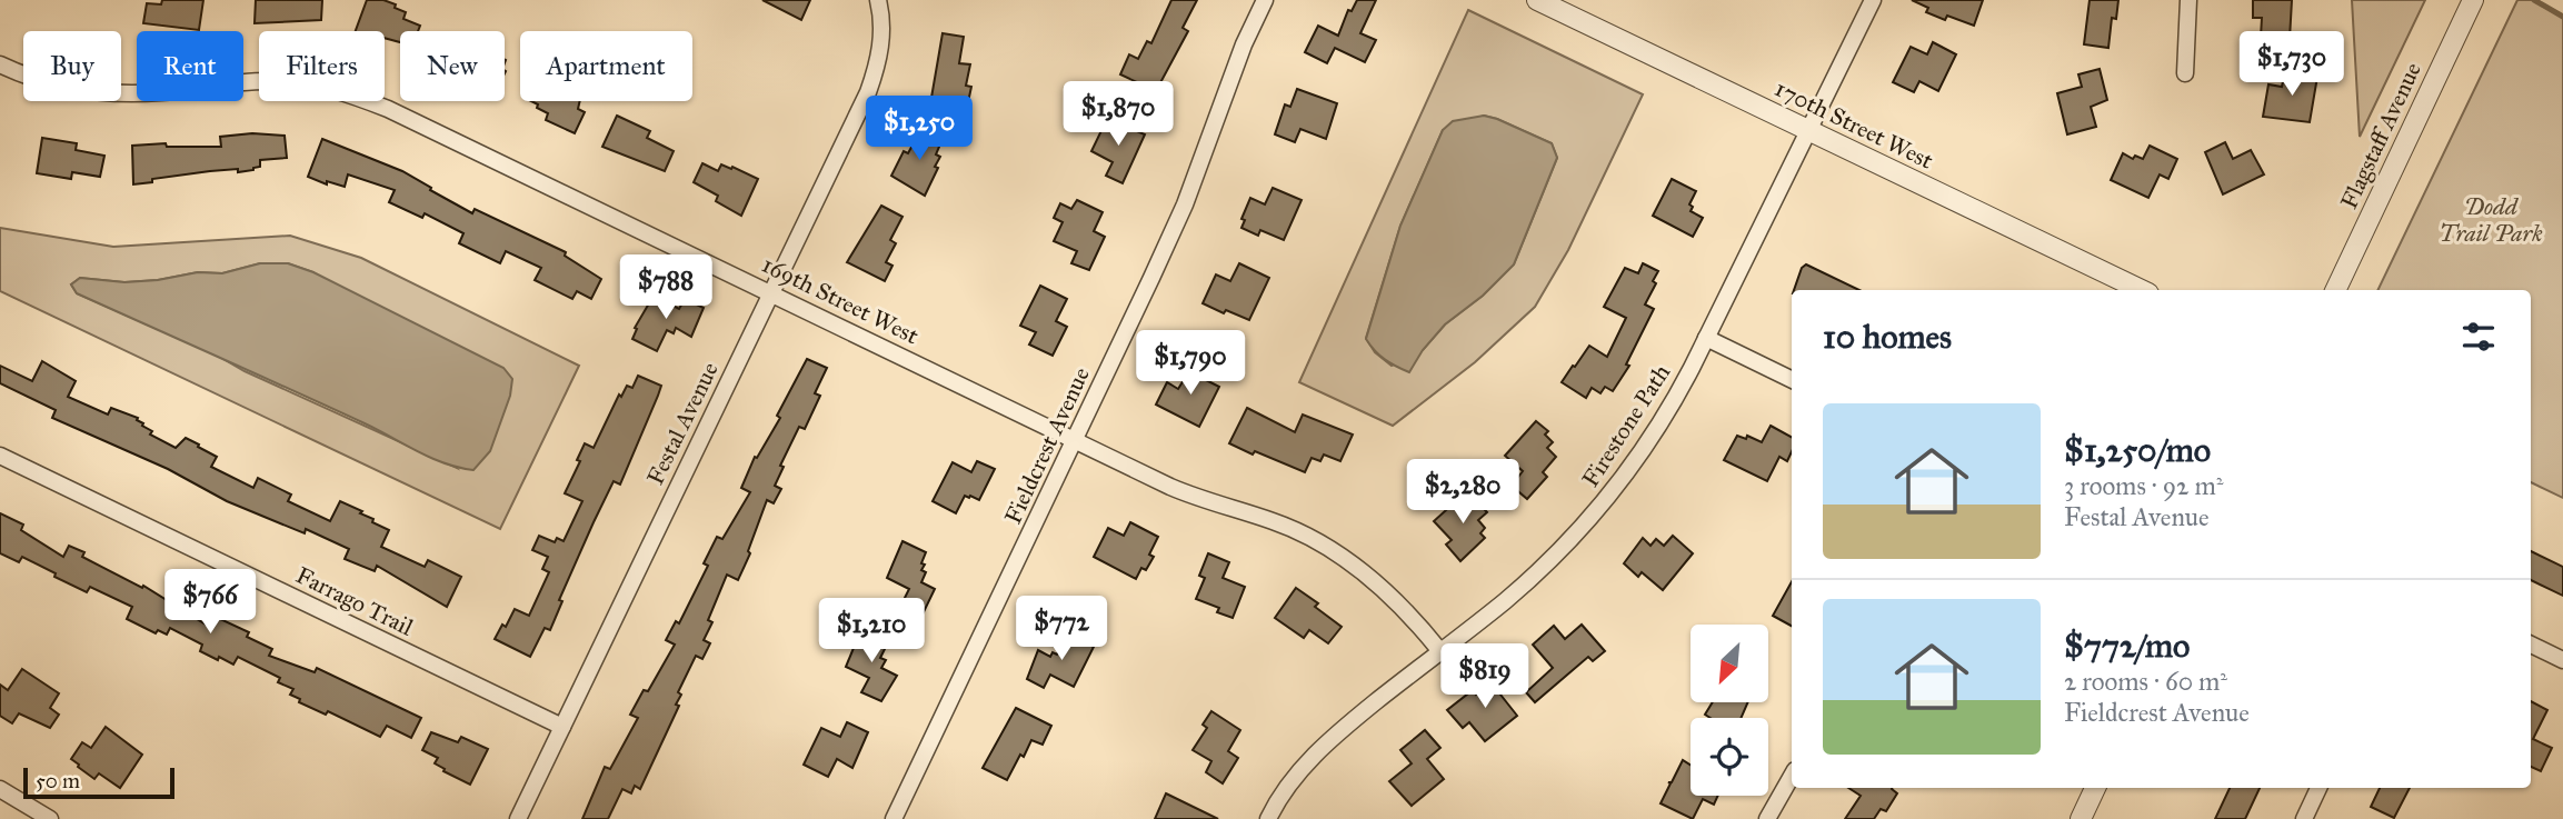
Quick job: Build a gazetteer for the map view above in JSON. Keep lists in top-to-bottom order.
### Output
{
  "streets": {
    "street": [
      "170th Street West",
      "Flagstaff Avenue",
      "169th Street West",
      "Festal Avenue",
      "Firestone Path",
      "Fieldcrest Avenue",
      "Farrago Trail"
    ]
  },
  "crossings": [
    ["170th Street West", "Firestone Path"],
    ["169th Street West", "Festal Avenue"],
    ["169th Street West", "Firestone Path"],
    ["169th Street West", "Fieldcrest Avenue"],
    ["Festal Avenue", "Farrago Trail"]
  ],
  "parks": ["Dodd Trail Park"],
  "scale_bar": "50 m",
  "north": "bottom left",
  "page": {
    "price": [
      "$1,730",
      "$1,870",
      "$1,250",
      "$788",
      "$1,790",
      "$2,280",
      "$766",
      "$772",
      "$1,210",
      "$819"
    ],
    "chip": [
      "Buy",
      "Rent",
      "Filters",
      "New",
      "Apartment"
    ],
    "heading": "10 homes",
    "list": [
      {
        "name": "$1,250/mo",
        "note": "3 rooms · 92 m² · Festal Avenue"
      },
      {
        "name": "$772/mo",
        "note": "2 rooms · 60 m² · Fieldcrest Avenue"
      }
    ],
    "scale": "50 m"
  }
}
